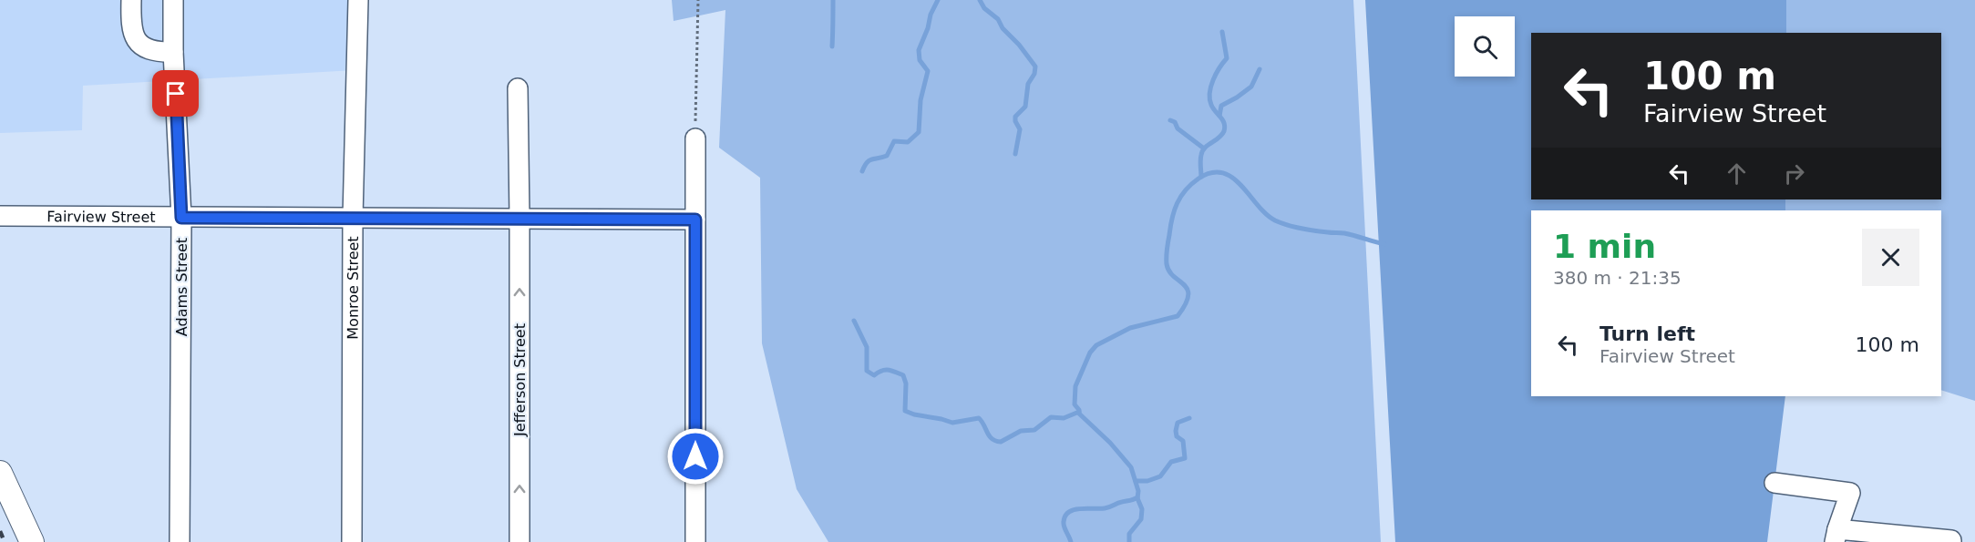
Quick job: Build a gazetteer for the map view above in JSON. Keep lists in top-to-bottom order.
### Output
{
  "streets": {
    "street": [
      "Fairview Street",
      "Adams Street",
      "Monroe Street",
      "Jefferson Street"
    ]
  },
  "crossings": [
    ["Fairview Street", "Adams Street"],
    ["Fairview Street", "Monroe Street"],
    ["Fairview Street", "Jefferson Street"]
  ],
  "one_way": ["Jefferson Street"],
  "page": {
    "turn": ["100 m", "Fairview Street"],
    "heading": ["1 min", "380 m · 21:35"],
    "list": [
      {
        "name": "Turn left",
        "note": "Fairview Street",
        "value": "100 m"
      }
    ]
  }
}
